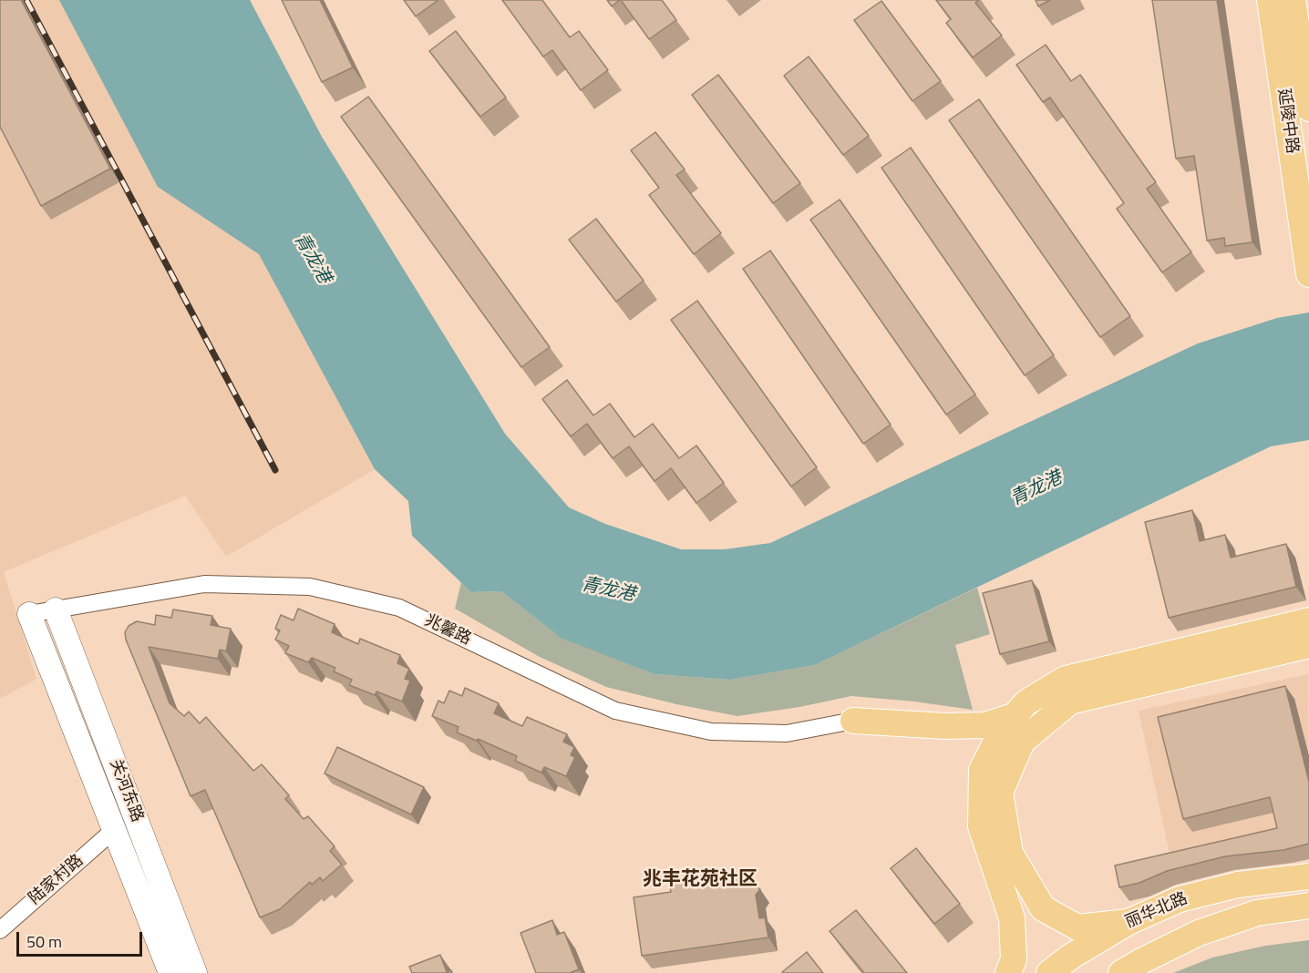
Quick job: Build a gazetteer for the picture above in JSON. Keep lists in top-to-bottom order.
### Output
{
  "streets": {
    "main road": ["延陵中路", "关河东路", "丽华北路"],
    "street": ["兆馨路", "陆家村路"]
  },
  "crossings": [
    ["兆馨路", "关河东路"],
    ["关河东路", "陆家村路"]
  ],
  "districts": ["兆丰花苑社区"],
  "water": ["青龙港"],
  "scale_bar": "50 m"
}
